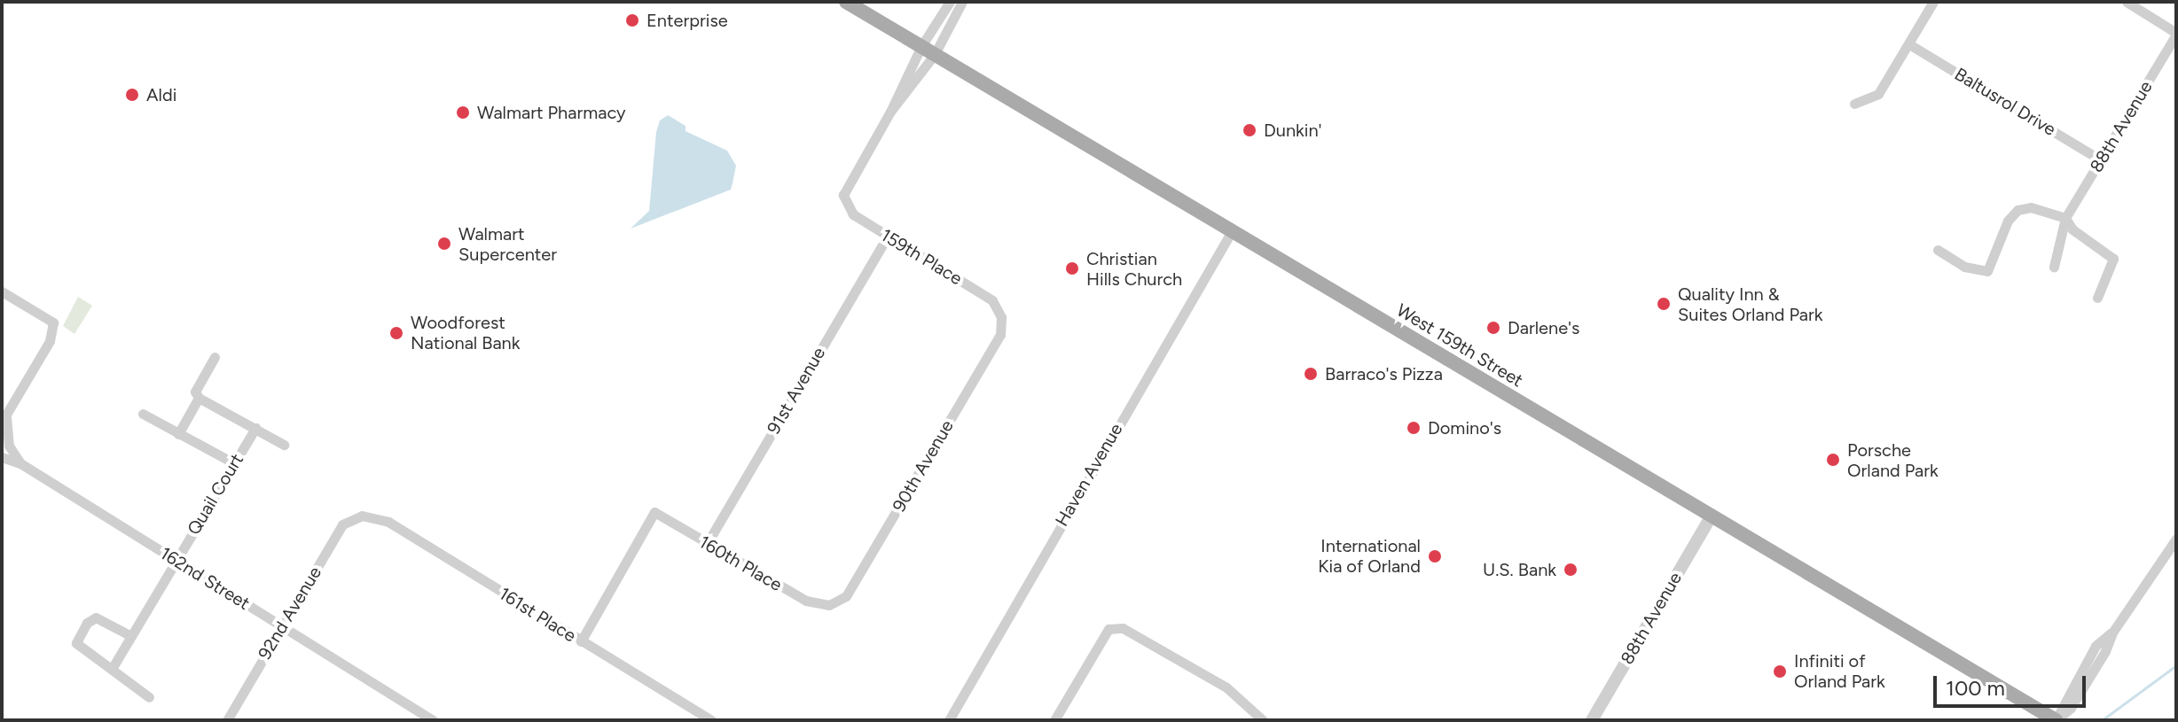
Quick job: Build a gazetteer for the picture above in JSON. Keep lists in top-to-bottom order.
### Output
{
  "streets": {
    "main road": ["West 159th Street"],
    "street": [
      "Baltusrol Drive",
      "88th Avenue",
      "159th Place",
      "91st Avenue",
      "90th Avenue",
      "Haven Avenue",
      "Quail Court",
      "160th Place",
      "162nd Street",
      "92nd Avenue",
      "161st Place"
    ]
  },
  "crossings": [
    ["Baltusrol Drive", "88th Avenue"],
    ["88th Avenue", "West 159th Street"],
    ["159th Place", "West 159th Street"],
    ["159th Place", "91st Avenue"],
    ["159th Place", "90th Avenue"],
    ["West 159th Street", "Haven Avenue"],
    ["91st Avenue", "160th Place"],
    ["90th Avenue", "160th Place"],
    ["Quail Court", "162nd Street"],
    ["160th Place", "161st Place"],
    ["162nd Street", "92nd Avenue"],
    ["92nd Avenue", "161st Place"]
  ],
  "places": [
    "Enterprise",
    "Aldi",
    "Walmart Pharmacy",
    "Dunkin'",
    "Walmart Supercenter",
    "Christian Hills Church",
    "Quality Inn & Suites Orland Park",
    "Darlene's",
    "Woodforest National Bank",
    "Barraco's Pizza",
    "Domino's",
    "Porsche Orland Park",
    "International Kia of Orland",
    "U.S. Bank",
    "Infiniti of Orland Park"
  ],
  "scale_bar": "100 m"
}
